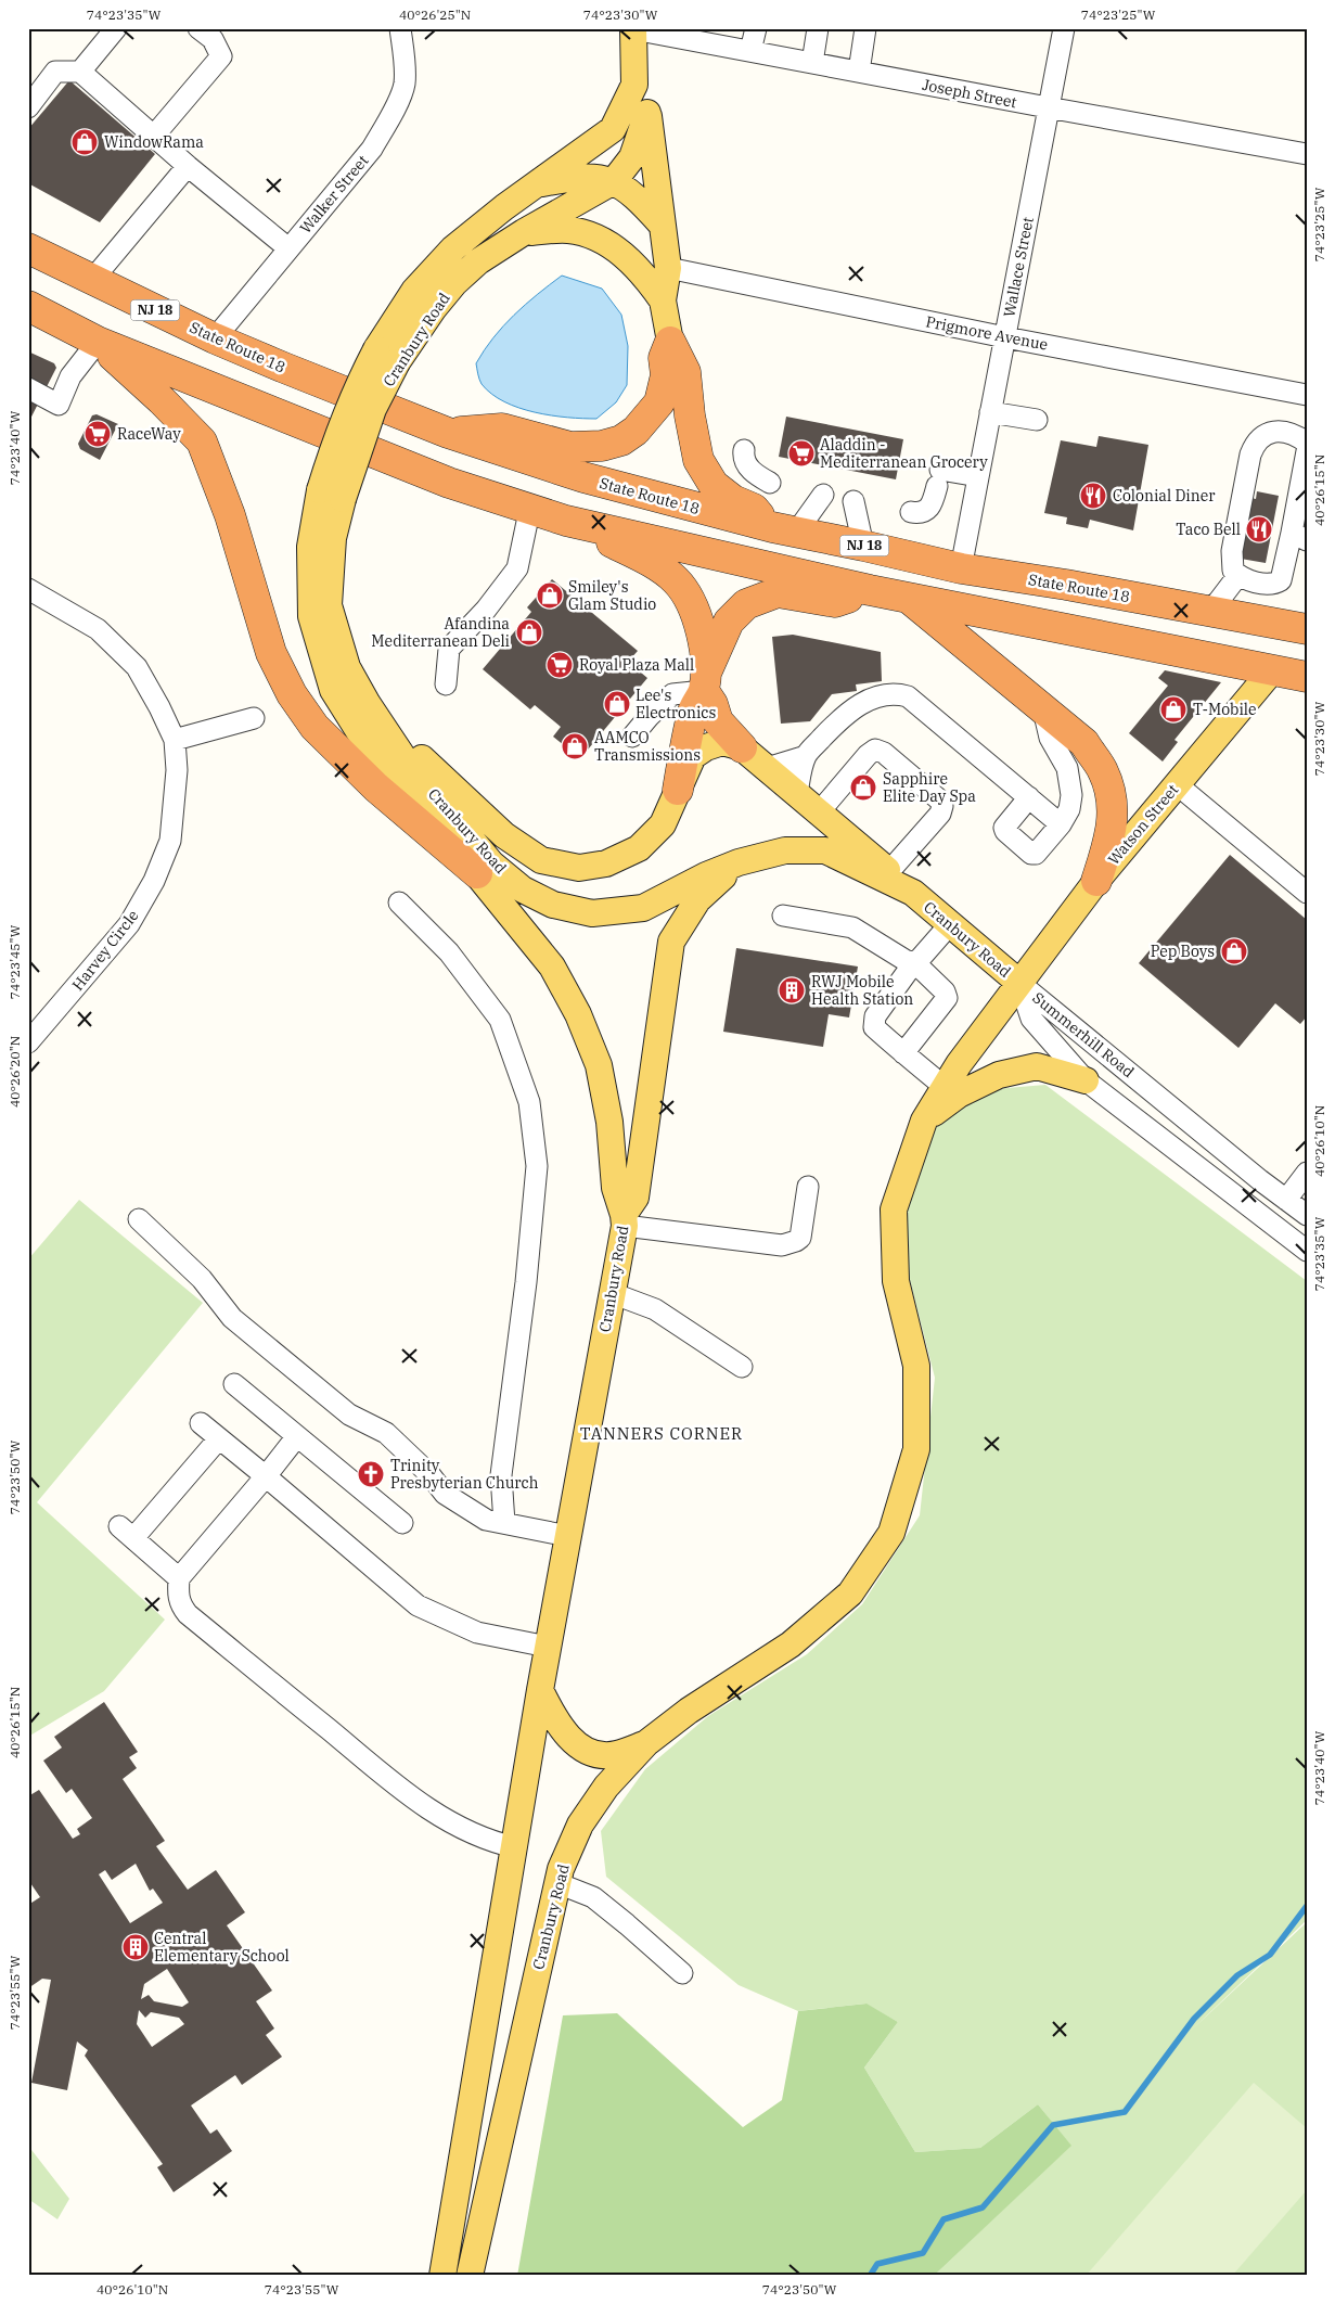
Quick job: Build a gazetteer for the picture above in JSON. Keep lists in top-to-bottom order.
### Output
{
  "streets": {
    "highway": ["NJ 18", "State Route 18"],
    "main road": ["Cranbury Road", "Watson Street"],
    "street": [
      "Joseph Street",
      "Walker Street",
      "Wallace Street",
      "Prigmore Avenue",
      "Harvey Circle",
      "Summerhill Road"
    ]
  },
  "crossings": [
    ["Joseph Street", "Wallace Street"],
    ["Joseph Street", "Cranbury Road"],
    ["Walker Street", "State Route 18"],
    ["Wallace Street", "Prigmore Avenue"],
    ["Wallace Street", "State Route 18"],
    ["Cranbury Road", "Watson Street"],
    ["Cranbury Road", "Summerhill Road"],
    ["Watson Street", "Summerhill Road"]
  ],
  "districts": ["TANNERS CORNER"],
  "places": {
    "shop": [
      "WindowRama",
      "Smiley's Glam Studio",
      "Afandina Mediterranean Deli",
      "Lee's Electronics",
      "T-Mobile",
      "AAMCO Transmissions",
      "Sapphire Elite Day Spa",
      "Pep Boys"
    ],
    "supermarket": ["RaceWay", "Aladdin - Mediterranean Grocery", "Royal Plaza Mall"],
    "restaurant": ["Colonial Diner", "Taco Bell"],
    "building": ["RWJ Mobile Health Station", "Central Elementary School"],
    "church": ["Trinity Presbyterian Church"]
  },
  "coordinates": [
    "74°23'35\"W",
    "40°26'25\"N",
    "74°23'30\"W",
    "74°23'25\"W",
    "74°23'40\"W",
    "40°26'15\"N",
    "74°23'45\"W",
    "40°26'20\"N",
    "40°26'10\"N",
    "74°23'50\"W",
    "74°23'55\"W"
  ]
}
